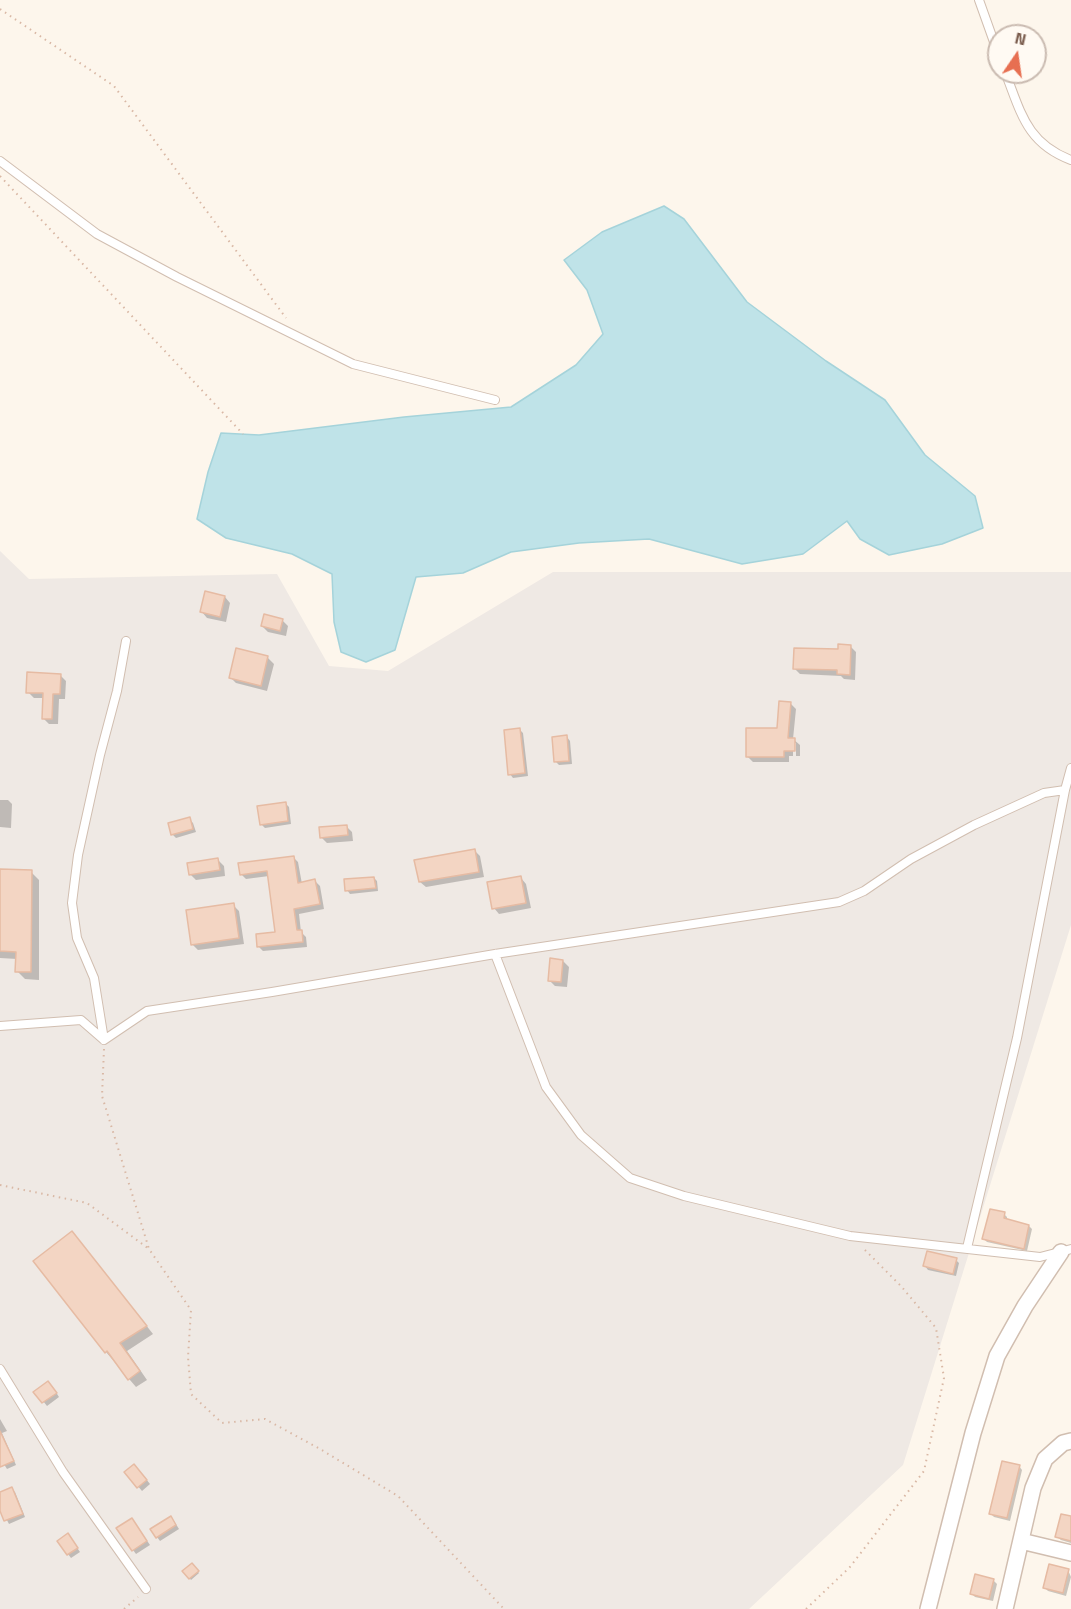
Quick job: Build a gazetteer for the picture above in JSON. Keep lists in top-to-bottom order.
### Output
{
  "north": "top"
}
